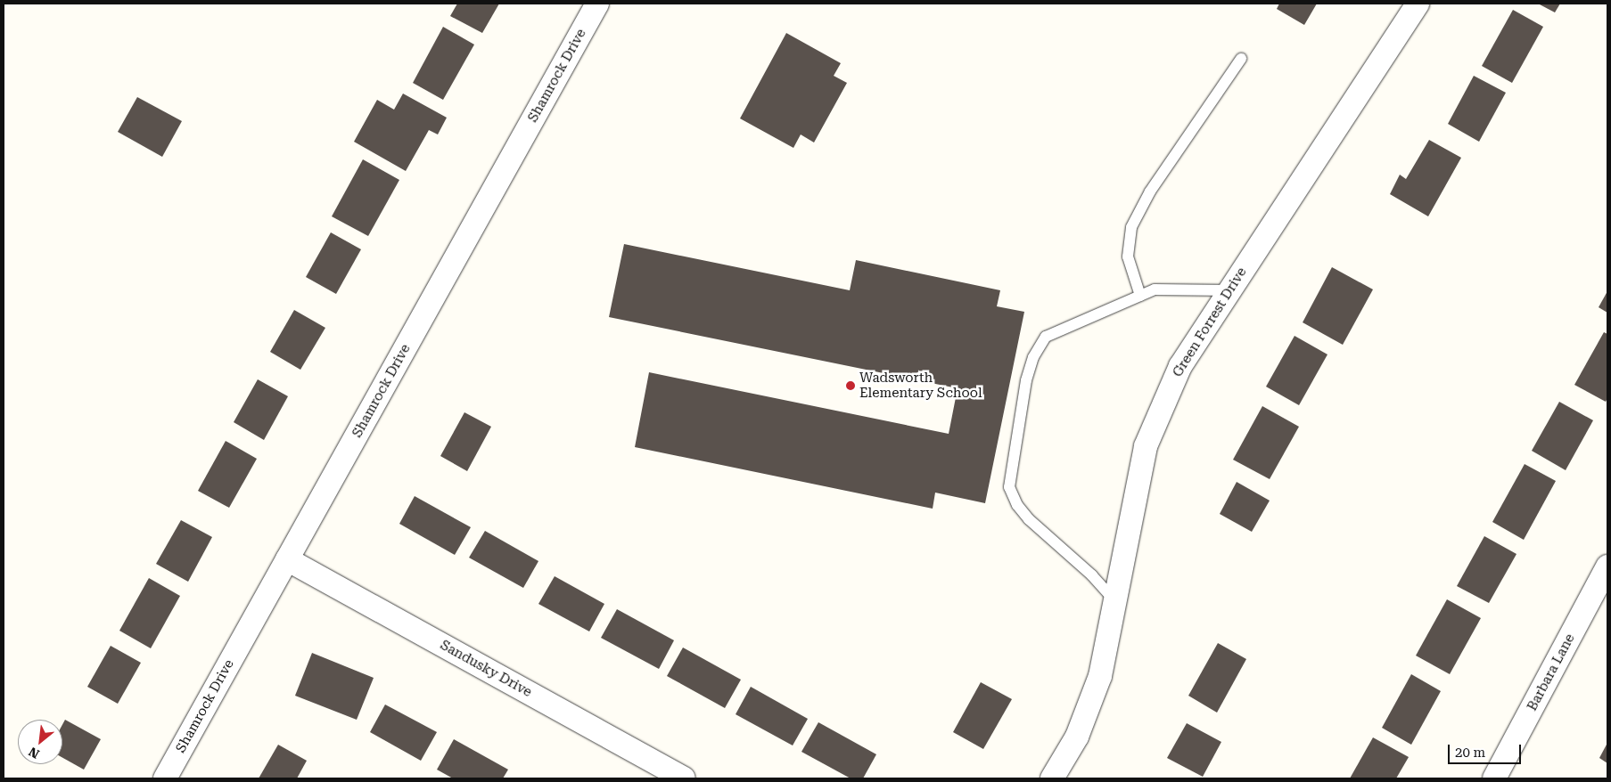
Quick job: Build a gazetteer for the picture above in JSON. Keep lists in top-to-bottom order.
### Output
{
  "streets": {
    "street": [
      "Shamrock Drive",
      "Green Forrest Drive",
      "Sandusky Drive",
      "Barbara Lane"
    ]
  },
  "crossings": [
    ["Shamrock Drive", "Sandusky Drive"]
  ],
  "places": ["Wadsworth Elementary School"],
  "scale_bar": "20 m",
  "north": "bottom left"
}
